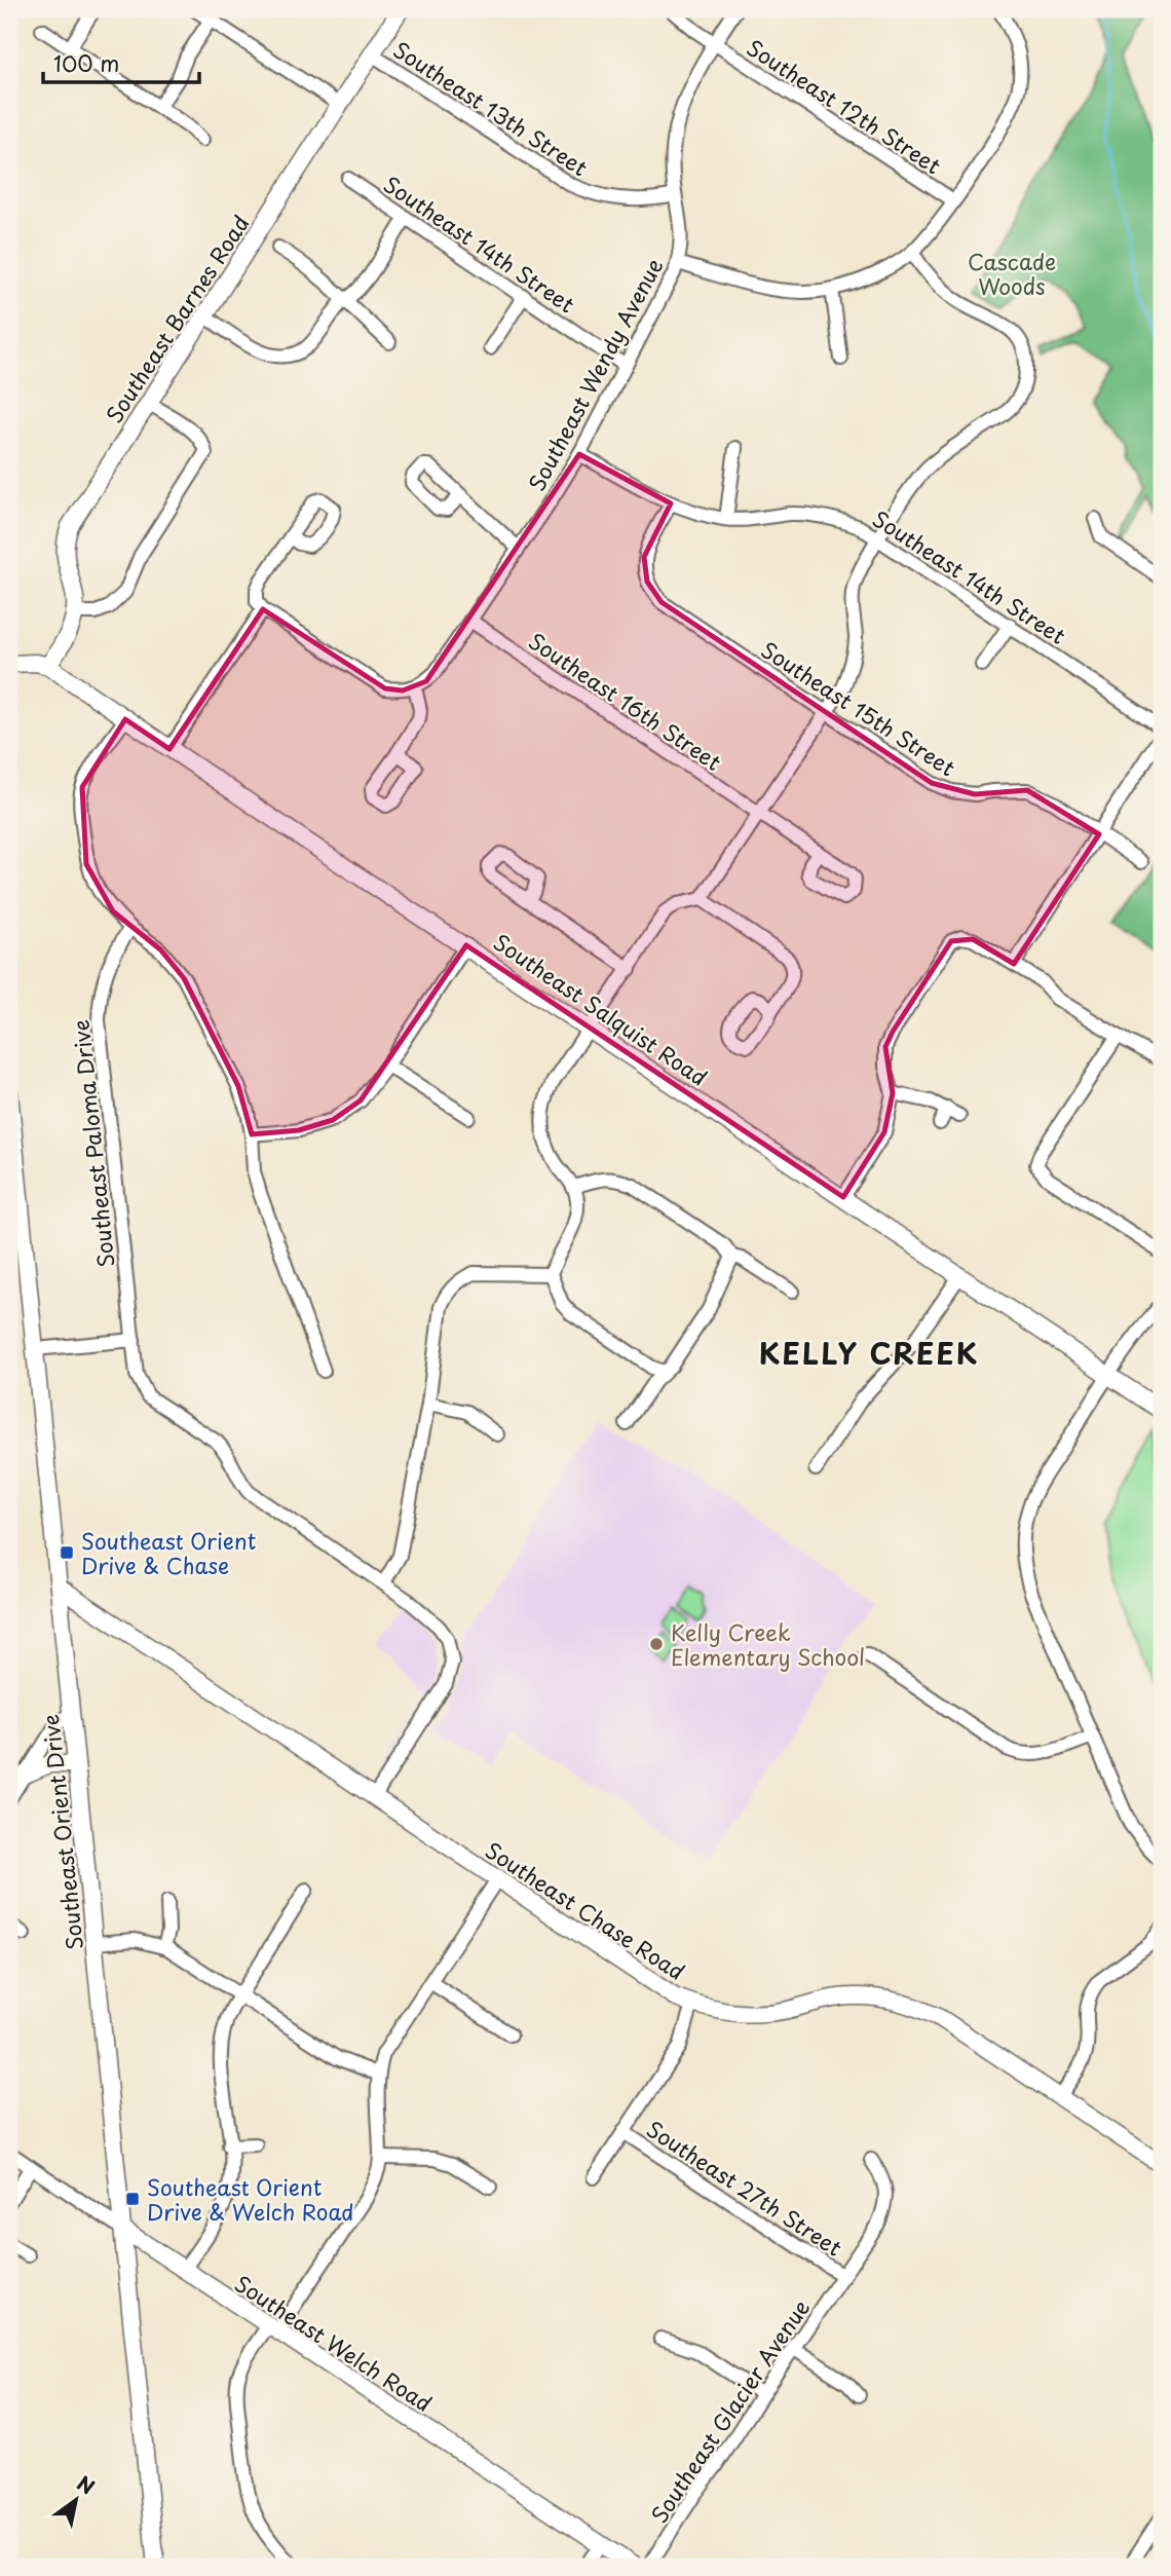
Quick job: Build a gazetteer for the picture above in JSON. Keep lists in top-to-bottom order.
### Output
{
  "streets": {
    "street": [
      "Southeast 12th Street",
      "Southeast 13th Street",
      "Southeast 14th Street",
      "Southeast Barnes Road",
      "Southeast Wendy Avenue",
      "Southeast 16th Street",
      "Southeast 15th Street",
      "Southeast Salquist Road",
      "Southeast Paloma Drive",
      "Southeast Orient Drive",
      "Southeast Chase Road",
      "Southeast 27th Street",
      "Southeast Welch Road",
      "Southeast Glacier Avenue"
    ]
  },
  "crossings": [
    ["Southeast 12th Street", "Southeast Wendy Avenue"],
    ["Southeast 13th Street", "Southeast Barnes Road"],
    ["Southeast 13th Street", "Southeast Wendy Avenue"],
    ["Southeast 14th Street", "Southeast Wendy Avenue"],
    ["Southeast 14th Street", "Southeast 15th Street"],
    ["Southeast Wendy Avenue", "Southeast 16th Street"],
    ["Southeast Orient Drive", "Southeast Chase Road"],
    ["Southeast Orient Drive", "Southeast Welch Road"],
    ["Southeast 27th Street", "Southeast Glacier Avenue"]
  ],
  "districts": ["KELLY CREEK"],
  "parks": ["Cascade Woods"],
  "places": {
    "transit": ["Southeast Orient Drive & Chase", "Southeast Orient Drive & Welch Road"],
    "other": ["Kelly Creek Elementary School"]
  },
  "scale_bar": "100 m",
  "north": "top right"
}
